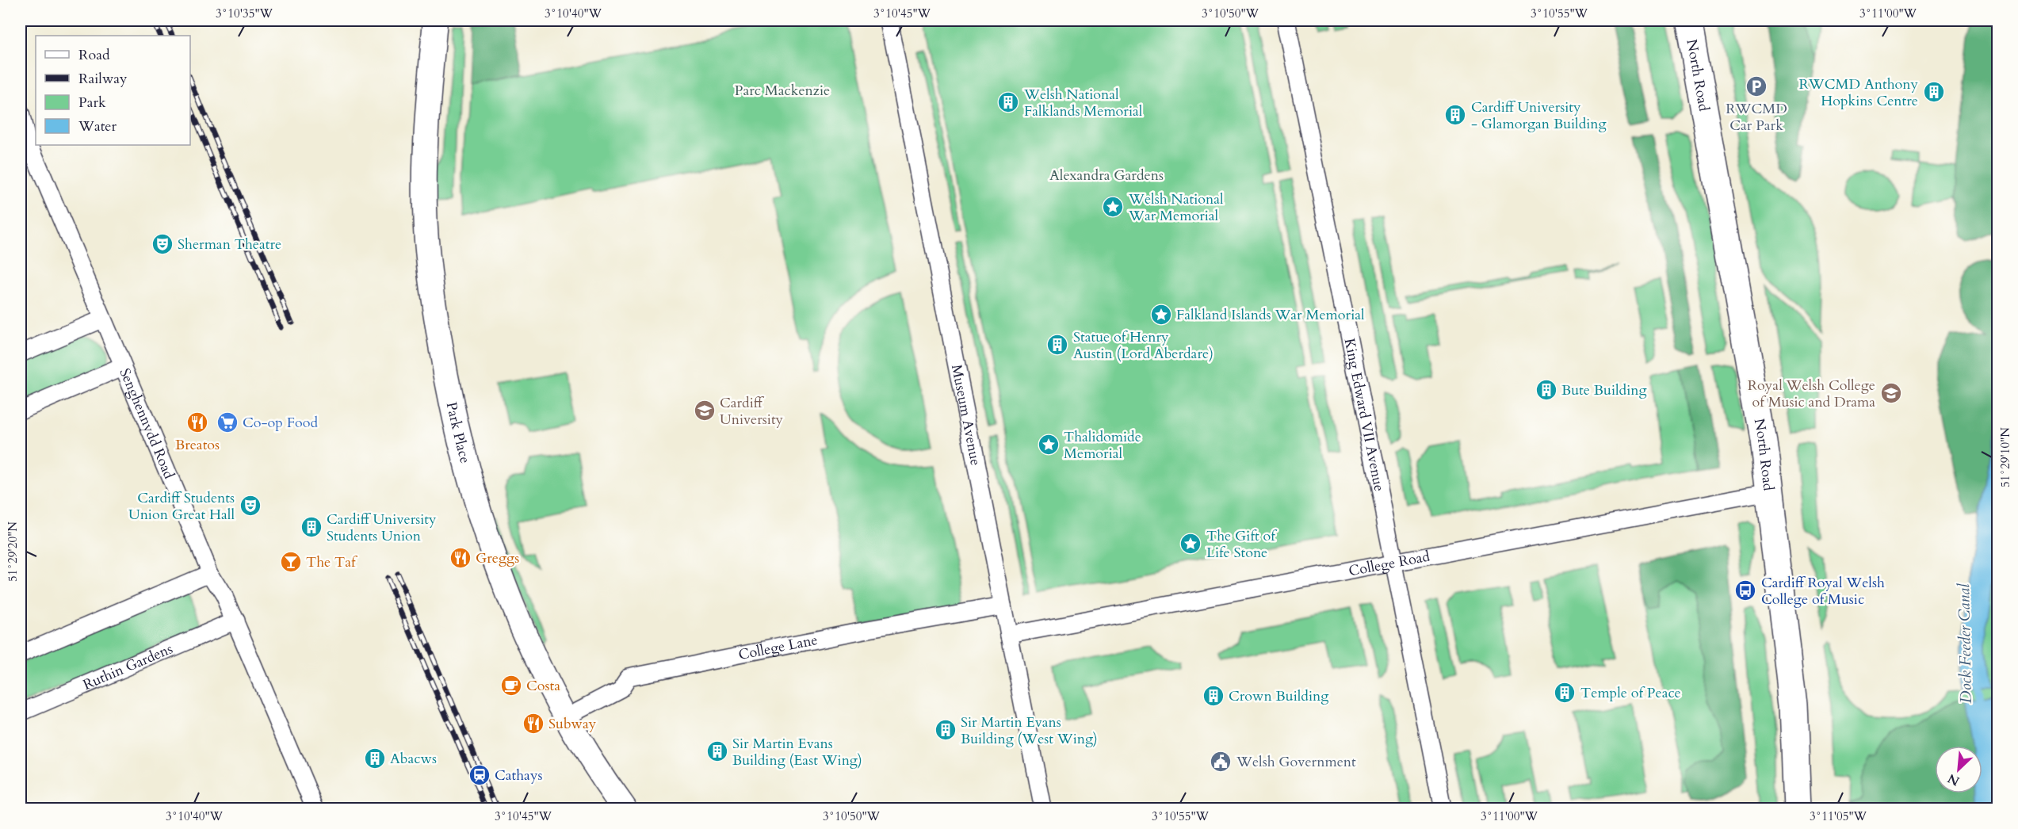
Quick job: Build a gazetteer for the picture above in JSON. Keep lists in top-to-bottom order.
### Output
{
  "streets": {
    "main road": ["North Road"],
    "street": [
      "Museum Avenue",
      "King Edward VII Avenue",
      "Senghennydd Road",
      "Park Place",
      "College Road",
      "College Lane",
      "Ruthin Gardens"
    ]
  },
  "crossings": [
    ["North Road", "College Road"],
    ["Museum Avenue", "College Road"],
    ["Museum Avenue", "College Lane"],
    ["King Edward VII Avenue", "College Road"],
    ["Senghennydd Road", "Ruthin Gardens"],
    ["Park Place", "College Lane"]
  ],
  "water": ["Dock Feeder Canal"],
  "parks": ["Parc Mackenzie", "Alexandra Gardens"],
  "places": {
    "parking": ["RWCMD Car Park"],
    "building": [
      "RWCMD Anthony Hopkins Centre",
      "Welsh National Falklands Memorial",
      "Cardiff University - Glamorgan Building",
      "Statue of Henry Austin (Lord Aberdare)",
      "Bute Building",
      "Cardiff University Students Union",
      "Temple of Peace",
      "Crown Building",
      "Sir Martin Evans Building (West Wing)",
      "Sir Martin Evans Building (East Wing)",
      "Abacws"
    ],
    "place": [
      "Welsh National War Memorial",
      "Falkland Islands War Memorial",
      "Thalidomide Memorial",
      "The Gift of Life Stone"
    ],
    "theatre": ["Sherman Theatre", "Cardiff Students Union Great Hall"],
    "school or university": ["Royal Welsh College of Music and Drama", "Cardiff University"],
    "restaurant": ["Breatos", "Greggs", "Subway"],
    "supermarket": ["Co-op Food"],
    "bar": ["The Taf"],
    "bus stop": ["Cardiff Royal Welsh College of Music"],
    "cafe": ["Costa"],
    "public building": ["Welsh Government"],
    "station": ["Cathays"]
  },
  "legend": [
    "Road",
    "Railway",
    "Park",
    "Water"
  ],
  "north": "bottom left",
  "coordinates": [
    "3°10'35\"W",
    "3°10'40\"W",
    "3°10'45\"W",
    "3°10'50\"W",
    "3°10'55\"W",
    "3°11'00\"W",
    "51°29'10\"N",
    "51°29'20\"N",
    "3°11'05\"W"
  ]
}
